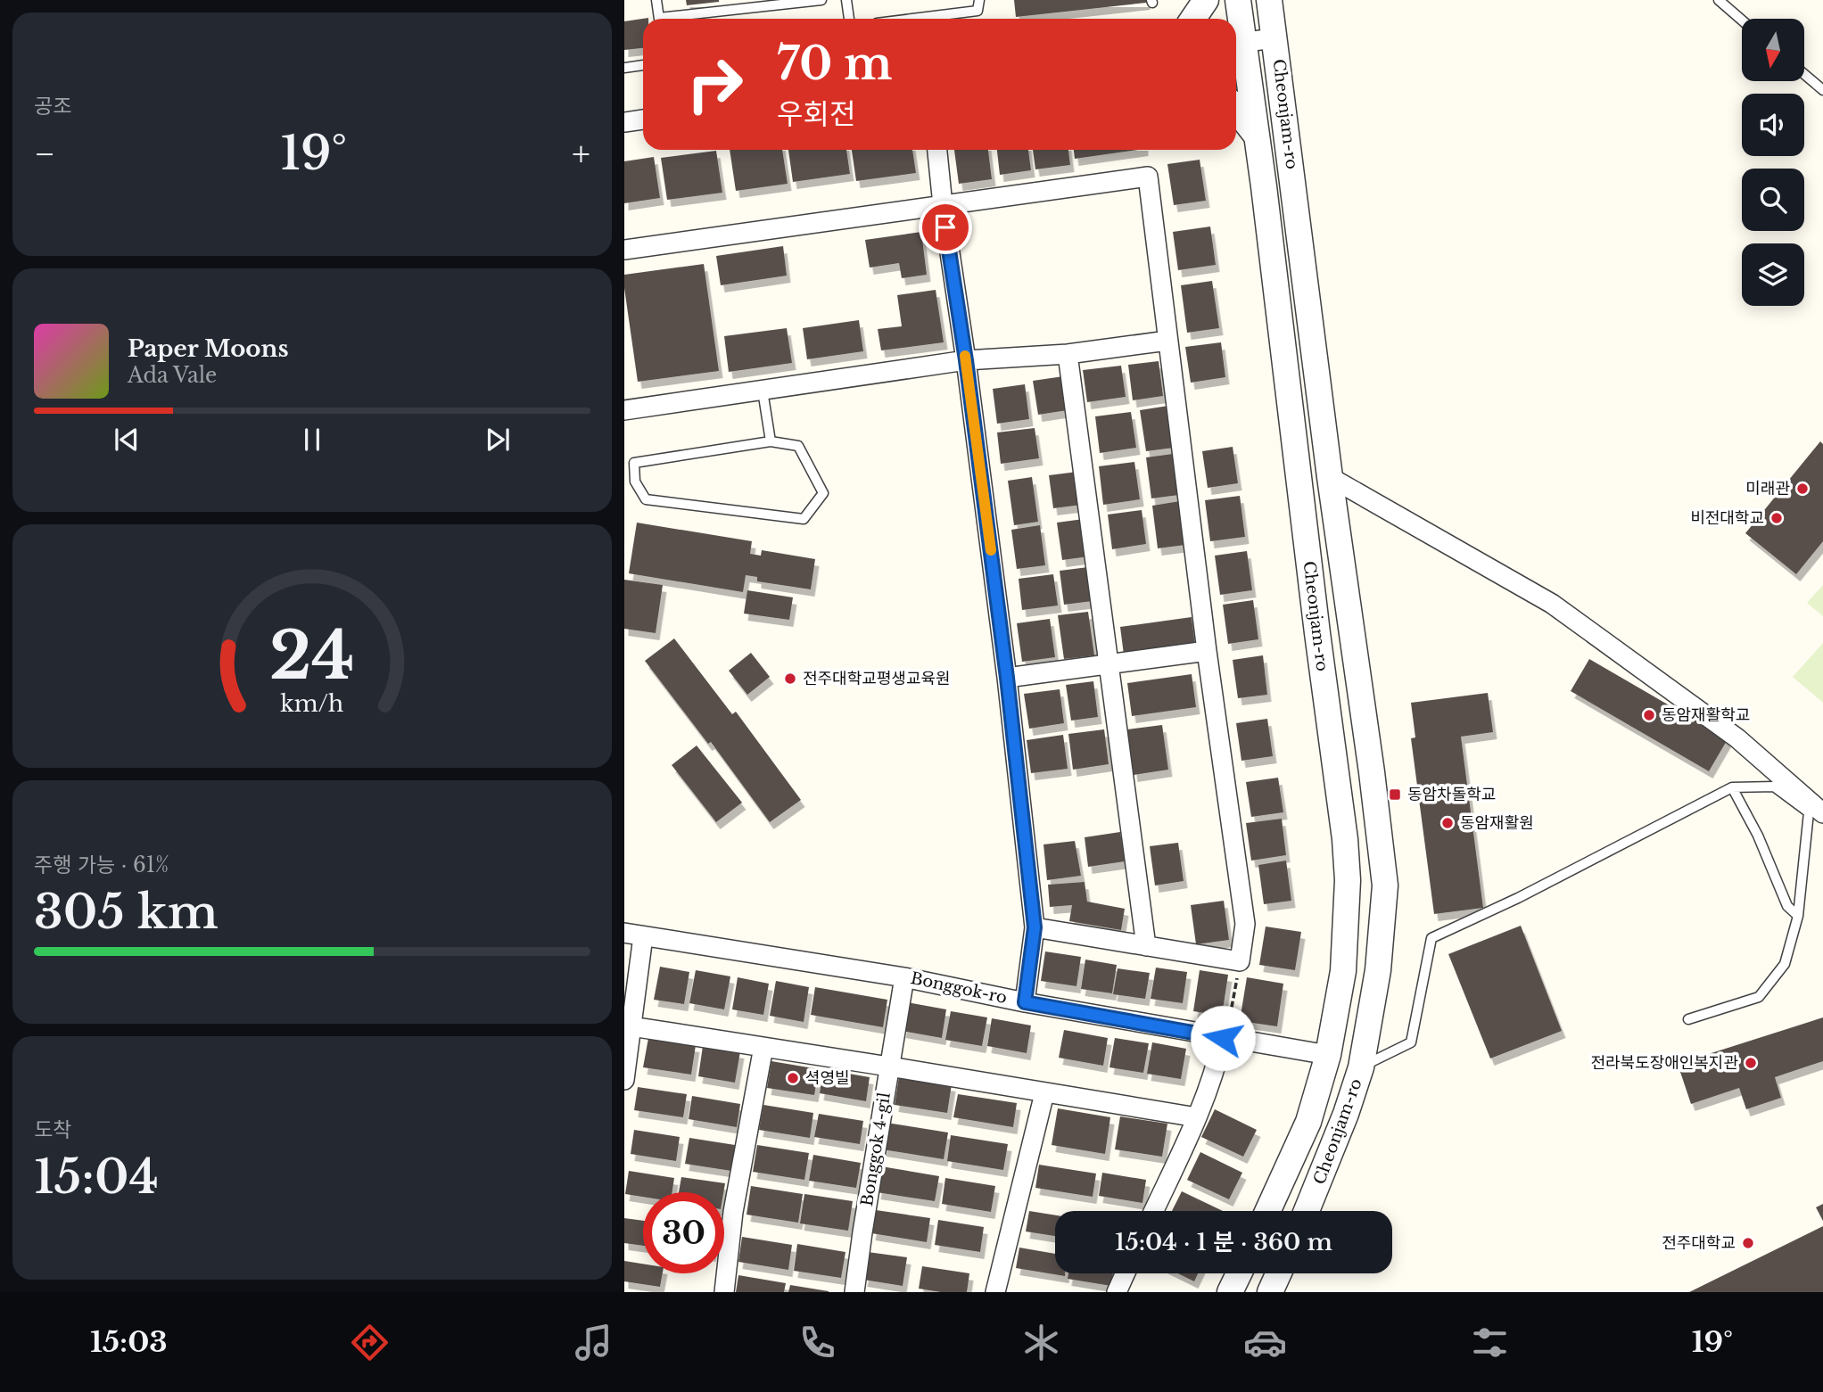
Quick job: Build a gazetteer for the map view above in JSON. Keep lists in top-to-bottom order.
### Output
{
  "streets": {
    "street": ["Cheonjam-ro", "Bonggok-ro", "Bonggok 4-gil"]
  },
  "crossings": [
    ["Cheonjam-ro", "Bonggok-ro"],
    ["Bonggok-ro", "Bonggok 4-gil"]
  ],
  "places": {
    "other": [
      "미래관",
      "비전대학교",
      "전주대학교평생교육원",
      "동암재활학교",
      "동암재활원",
      "전라북도장애인복지관",
      "셕영빌",
      "전주대학교"
    ],
    "transit": ["동암차돌학교"]
  },
  "north": "bottom",
  "page": {
    "tile": [
      "공조",
      ["주행 가능 · 61%", "305 km"],
      ["도착", "15:04"]
    ],
    "turn": ["70 m", "우회전"],
    "heat": ["−", "19°", "+"],
    "song": ["Paper Moons", "Ada Vale"],
    "limit": "30",
    "trip": "15:04 · 1 분 · 360 m",
    "tabs": ["15:03", "19°"],
    "gauge": ["24", "km/h"]
  }
}
